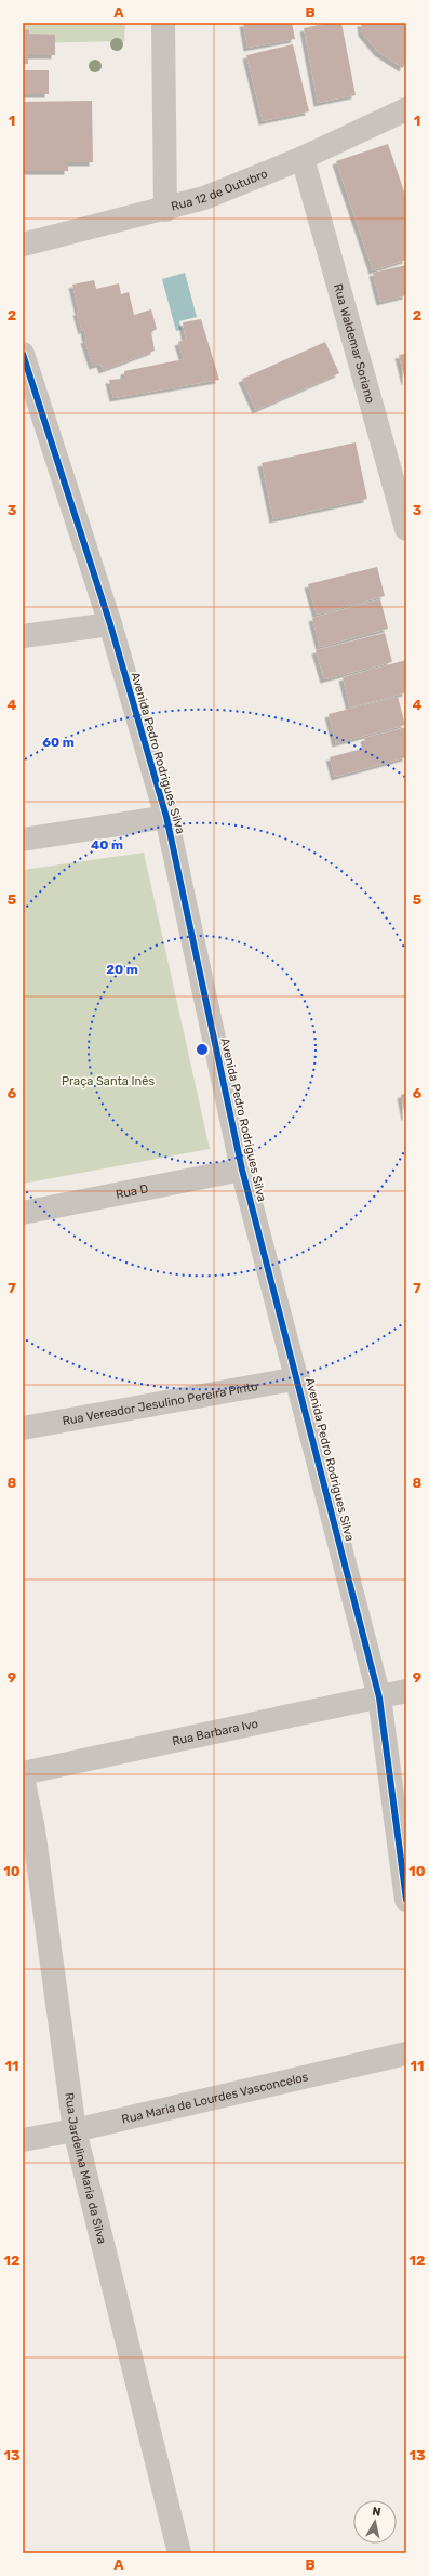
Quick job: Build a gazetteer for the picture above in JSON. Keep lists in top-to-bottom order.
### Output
{
  "streets": {
    "street": [
      "Rua 12 de Outubro",
      "Rua Waldemar Soriano",
      "Avenida Pedro Rodrigues Silva",
      "Rua D",
      "Rua Vereador Jesulino Pereira Pinto",
      "Rua Barbara Ivo",
      "Rua Maria de Lourdes Vasconcelos",
      "Rua Jardelina Maria da Silva"
    ]
  },
  "crossings": [
    ["Rua 12 de Outubro", "Rua Waldemar Soriano"],
    ["Avenida Pedro Rodrigues Silva", "Rua D"],
    ["Avenida Pedro Rodrigues Silva", "Rua Vereador Jesulino Pereira Pinto"],
    ["Avenida Pedro Rodrigues Silva", "Rua Barbara Ivo"],
    ["Rua Maria de Lourdes Vasconcelos", "Rua Jardelina Maria da Silva"]
  ],
  "parks": ["Praça Santa Inês"],
  "north": "top",
  "grid": {
    "columns": ["A", "B"],
    "rows": [
      "1",
      "2",
      "3",
      "4",
      "5",
      "6",
      "7",
      "8",
      "9",
      "10",
      "11",
      "12",
      "13"
    ]
  },
  "rings": ["60 m", "40 m", "20 m"]
}
